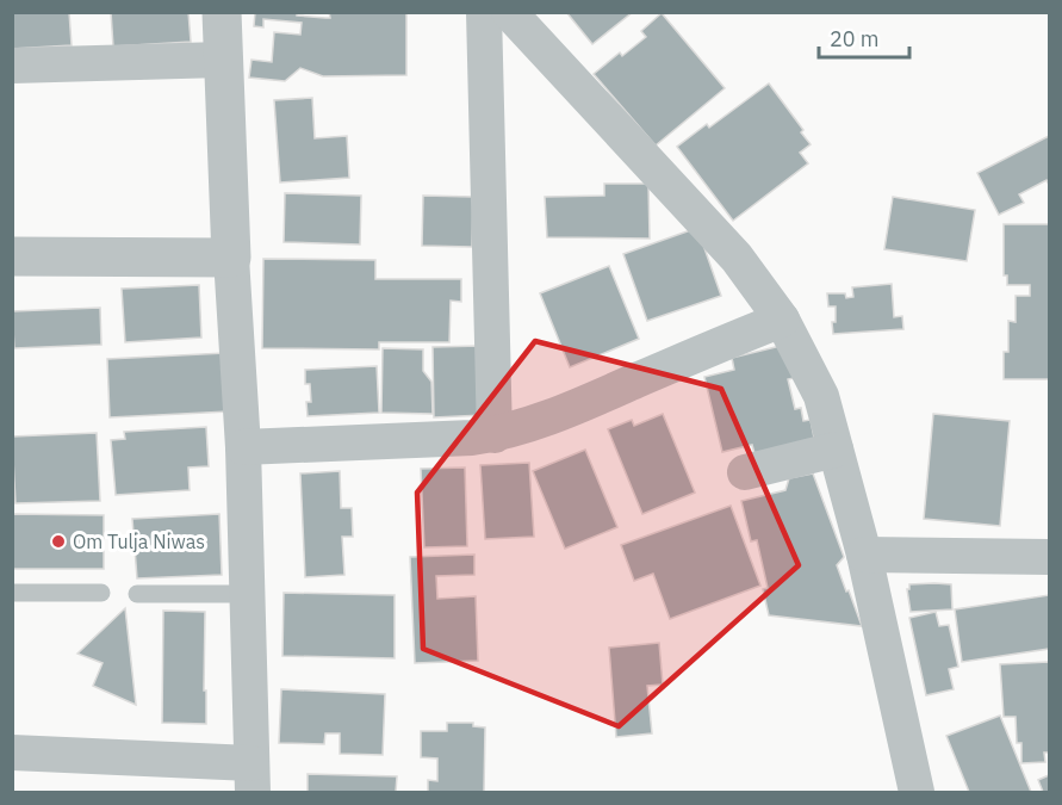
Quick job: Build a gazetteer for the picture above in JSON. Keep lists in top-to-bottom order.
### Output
{
  "places": ["Om Tulja Niwas"],
  "scale_bar": "20 m"
}
